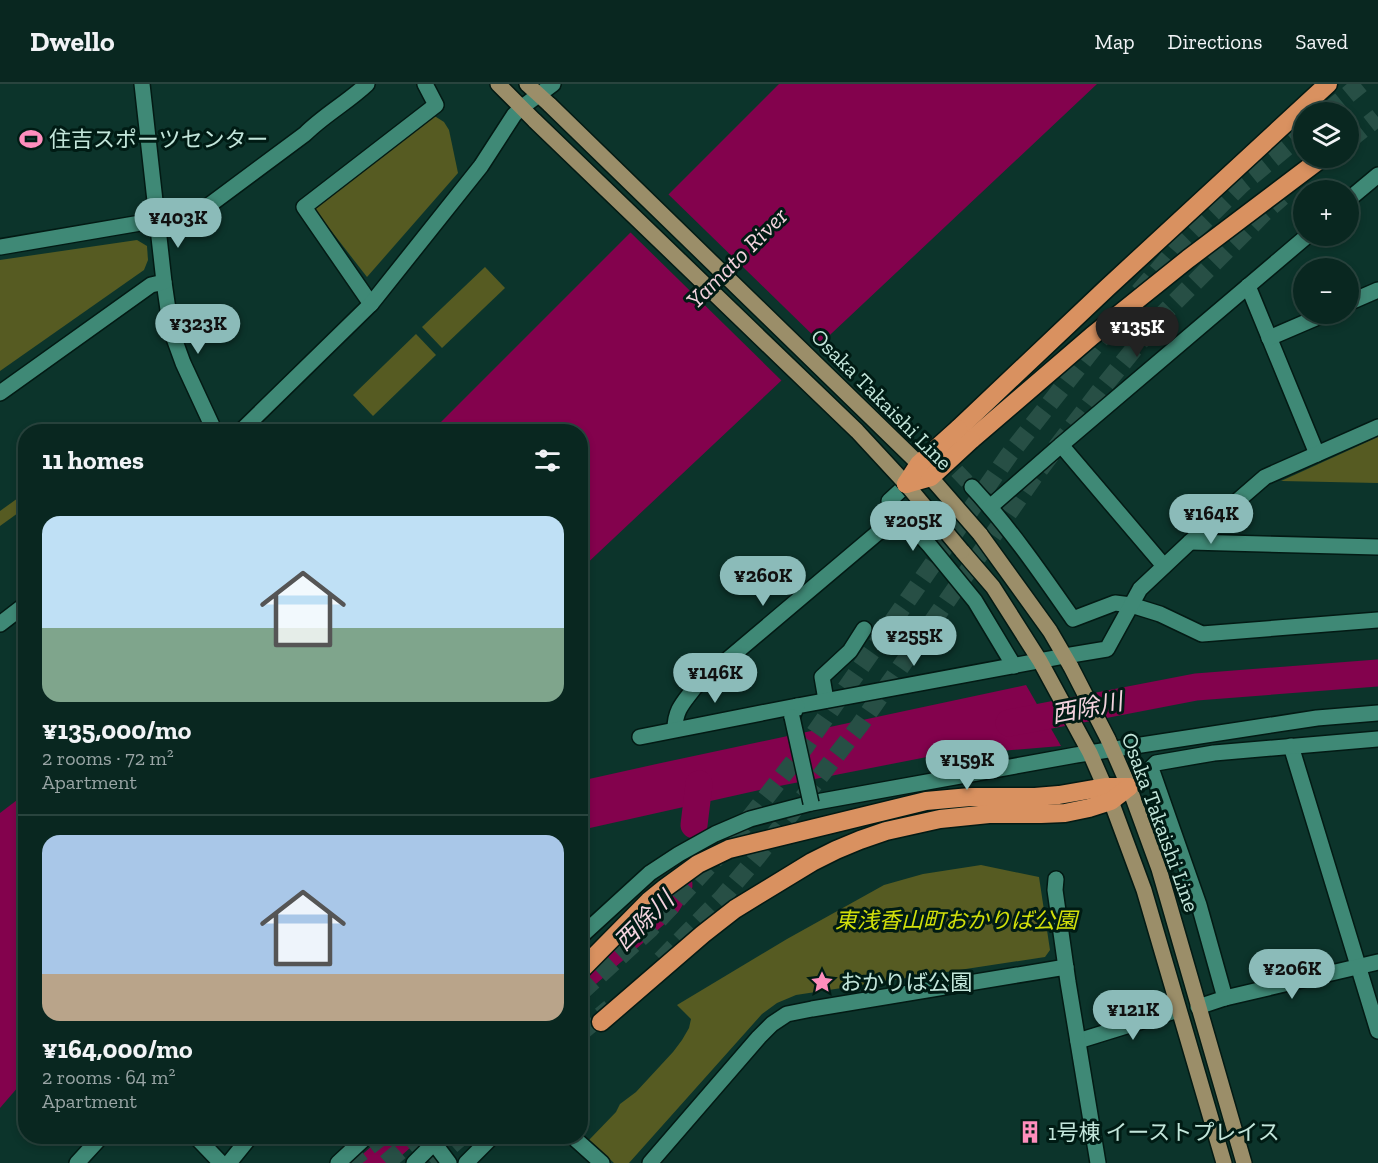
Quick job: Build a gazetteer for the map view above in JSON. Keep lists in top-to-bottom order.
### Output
{
  "streets": {
    "main road": ["Osaka Takaishi Line"]
  },
  "water": ["Yamato River", "西除川"],
  "parks": ["東浅香山町おかりば公園"],
  "places": {
    "sports": ["住吉スポーツセンター"],
    "place": ["おかりば公園"],
    "building": ["1号棟 イーストプレイス"]
  },
  "page": {
    "header": "Dwello",
    "nav": ["Map", "Directions", "Saved"],
    "map_buttons": ["+", "−"],
    "price": [
      "¥403K",
      "¥323K",
      "¥135K",
      "¥164K",
      "¥205K",
      "¥260K",
      "¥255K",
      "¥146K",
      "¥159K",
      "¥206K",
      "¥121K"
    ],
    "heading": "11 homes",
    "list": [
      {
        "name": "¥135,000/mo",
        "note": "2 rooms · 72 m² · Apartment"
      },
      {
        "name": "¥164,000/mo",
        "note": "2 rooms · 64 m² · Apartment"
      }
    ]
  }
}
